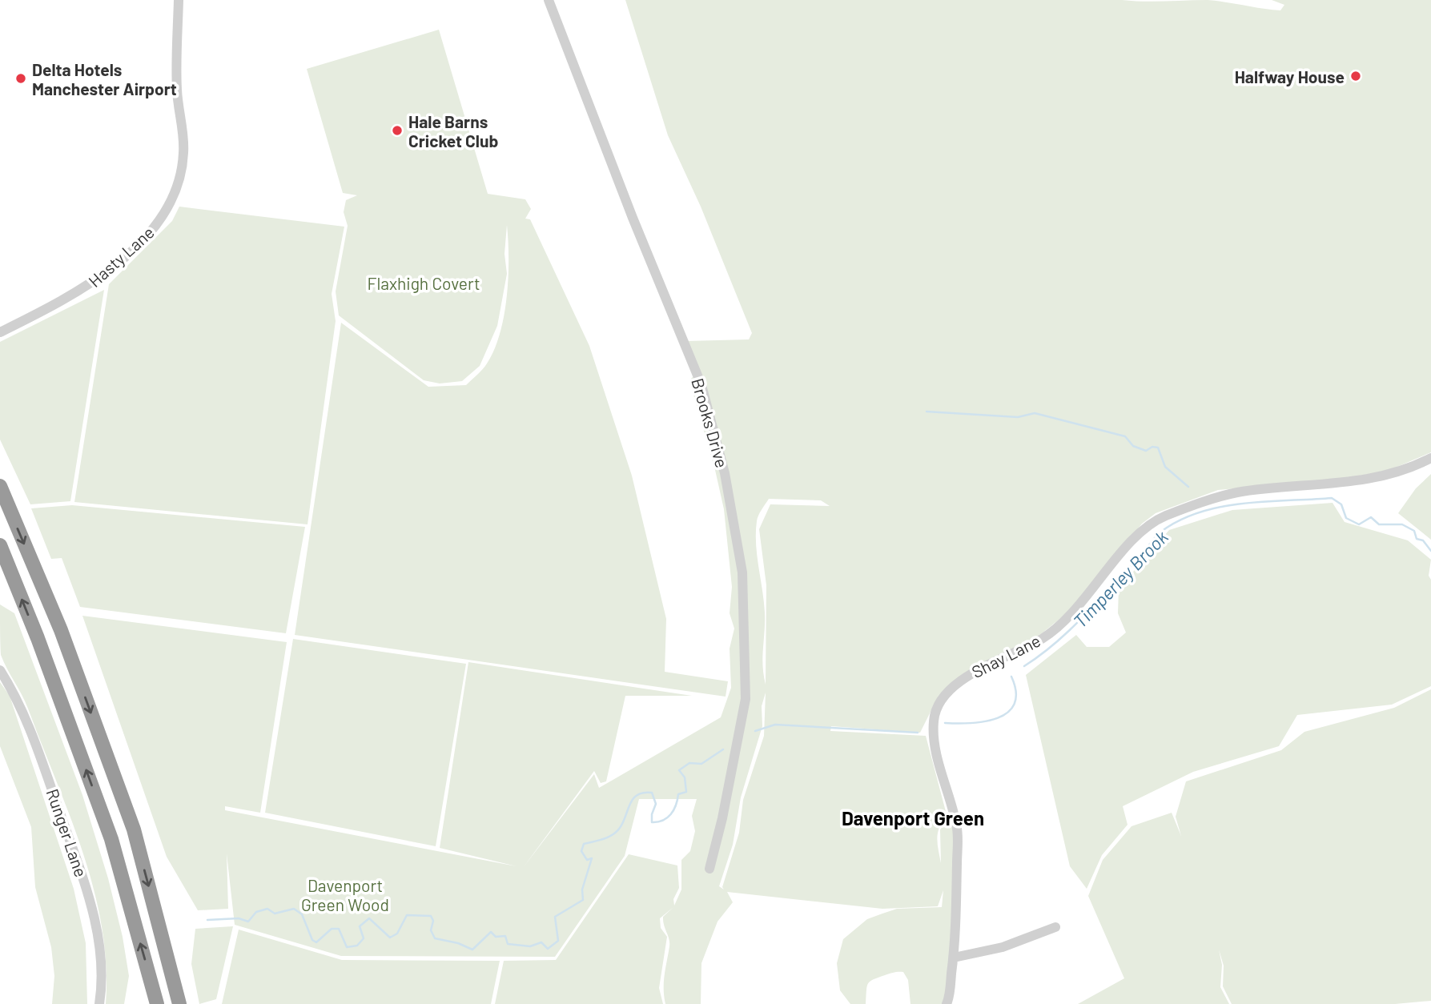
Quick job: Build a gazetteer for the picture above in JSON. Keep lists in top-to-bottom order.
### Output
{
  "streets": {
    "street": [
      "Hasty Lane",
      "Brooks Drive",
      "Shay Lane",
      "Runger Lane"
    ]
  },
  "districts": ["Davenport Green"],
  "water": ["Timperley Brook"],
  "parks": ["Flaxhigh Covert", "Davenport Green Wood"],
  "places": ["Halfway House", "Delta Hotels Manchester Airport", "Hale Barns Cricket Club"]
}
